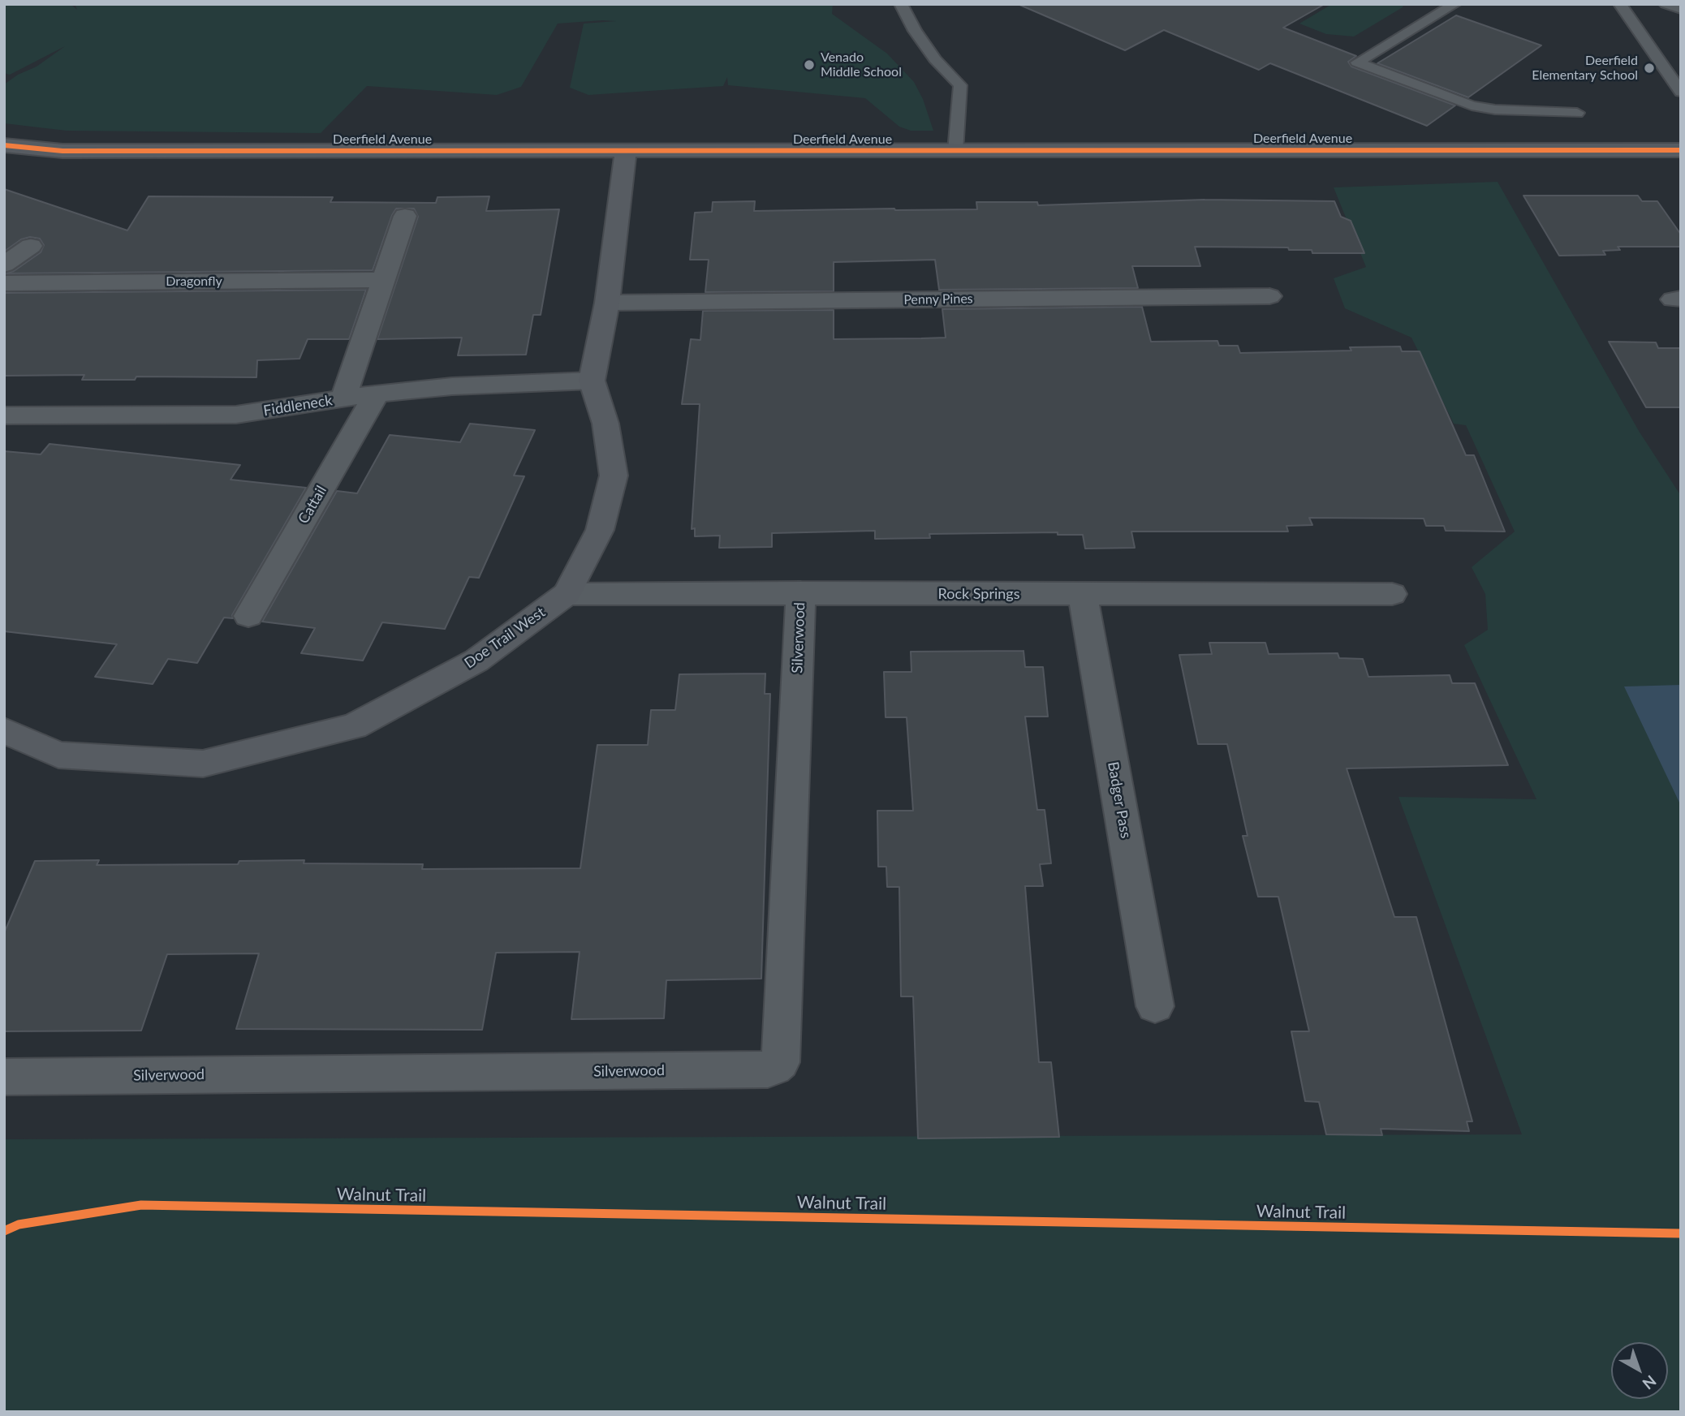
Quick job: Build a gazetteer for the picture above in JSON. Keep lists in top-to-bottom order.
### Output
{
  "streets": {
    "street": [
      "Deerfield Avenue",
      "Dragonfly",
      "Penny Pines",
      "Fiddleneck",
      "Cattail",
      "Rock Springs",
      "Doe Trail West",
      "Silverwood",
      "Badger Pass"
    ],
    "cycle path": ["Walnut Trail"]
  },
  "crossings": [
    ["Deerfield Avenue", "Doe Trail West"],
    ["Penny Pines", "Doe Trail West"],
    ["Fiddleneck", "Cattail"],
    ["Fiddleneck", "Doe Trail West"],
    ["Rock Springs", "Doe Trail West"],
    ["Rock Springs", "Silverwood"],
    ["Rock Springs", "Badger Pass"]
  ],
  "places": ["Venado Middle School", "Deerfield Elementary School"],
  "north": "bottom right"
}
